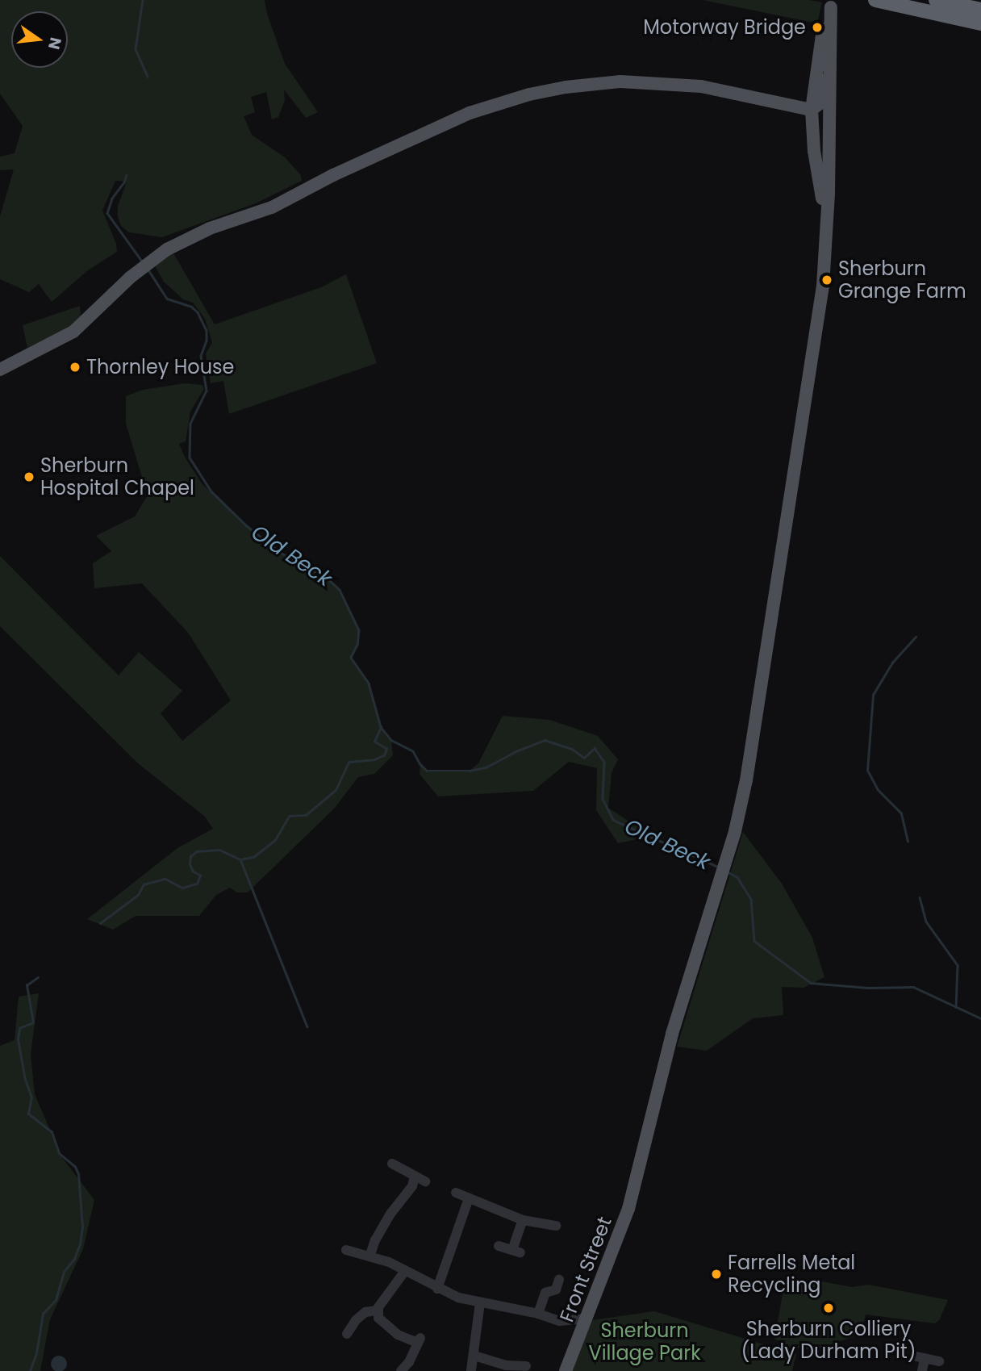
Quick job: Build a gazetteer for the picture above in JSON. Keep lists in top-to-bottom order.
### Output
{
  "streets": {
    "main road": ["Front Street"]
  },
  "water": ["Old Beck"],
  "parks": ["Sherburn Village Park"],
  "places": [
    "Motorway Bridge",
    "Sherburn Grange Farm",
    "Thornley House",
    "Sherburn Hospital Chapel",
    "Farrells Metal Recycling",
    "Sherburn Colliery (Lady Durham Pit)"
  ],
  "north": "right"
}
